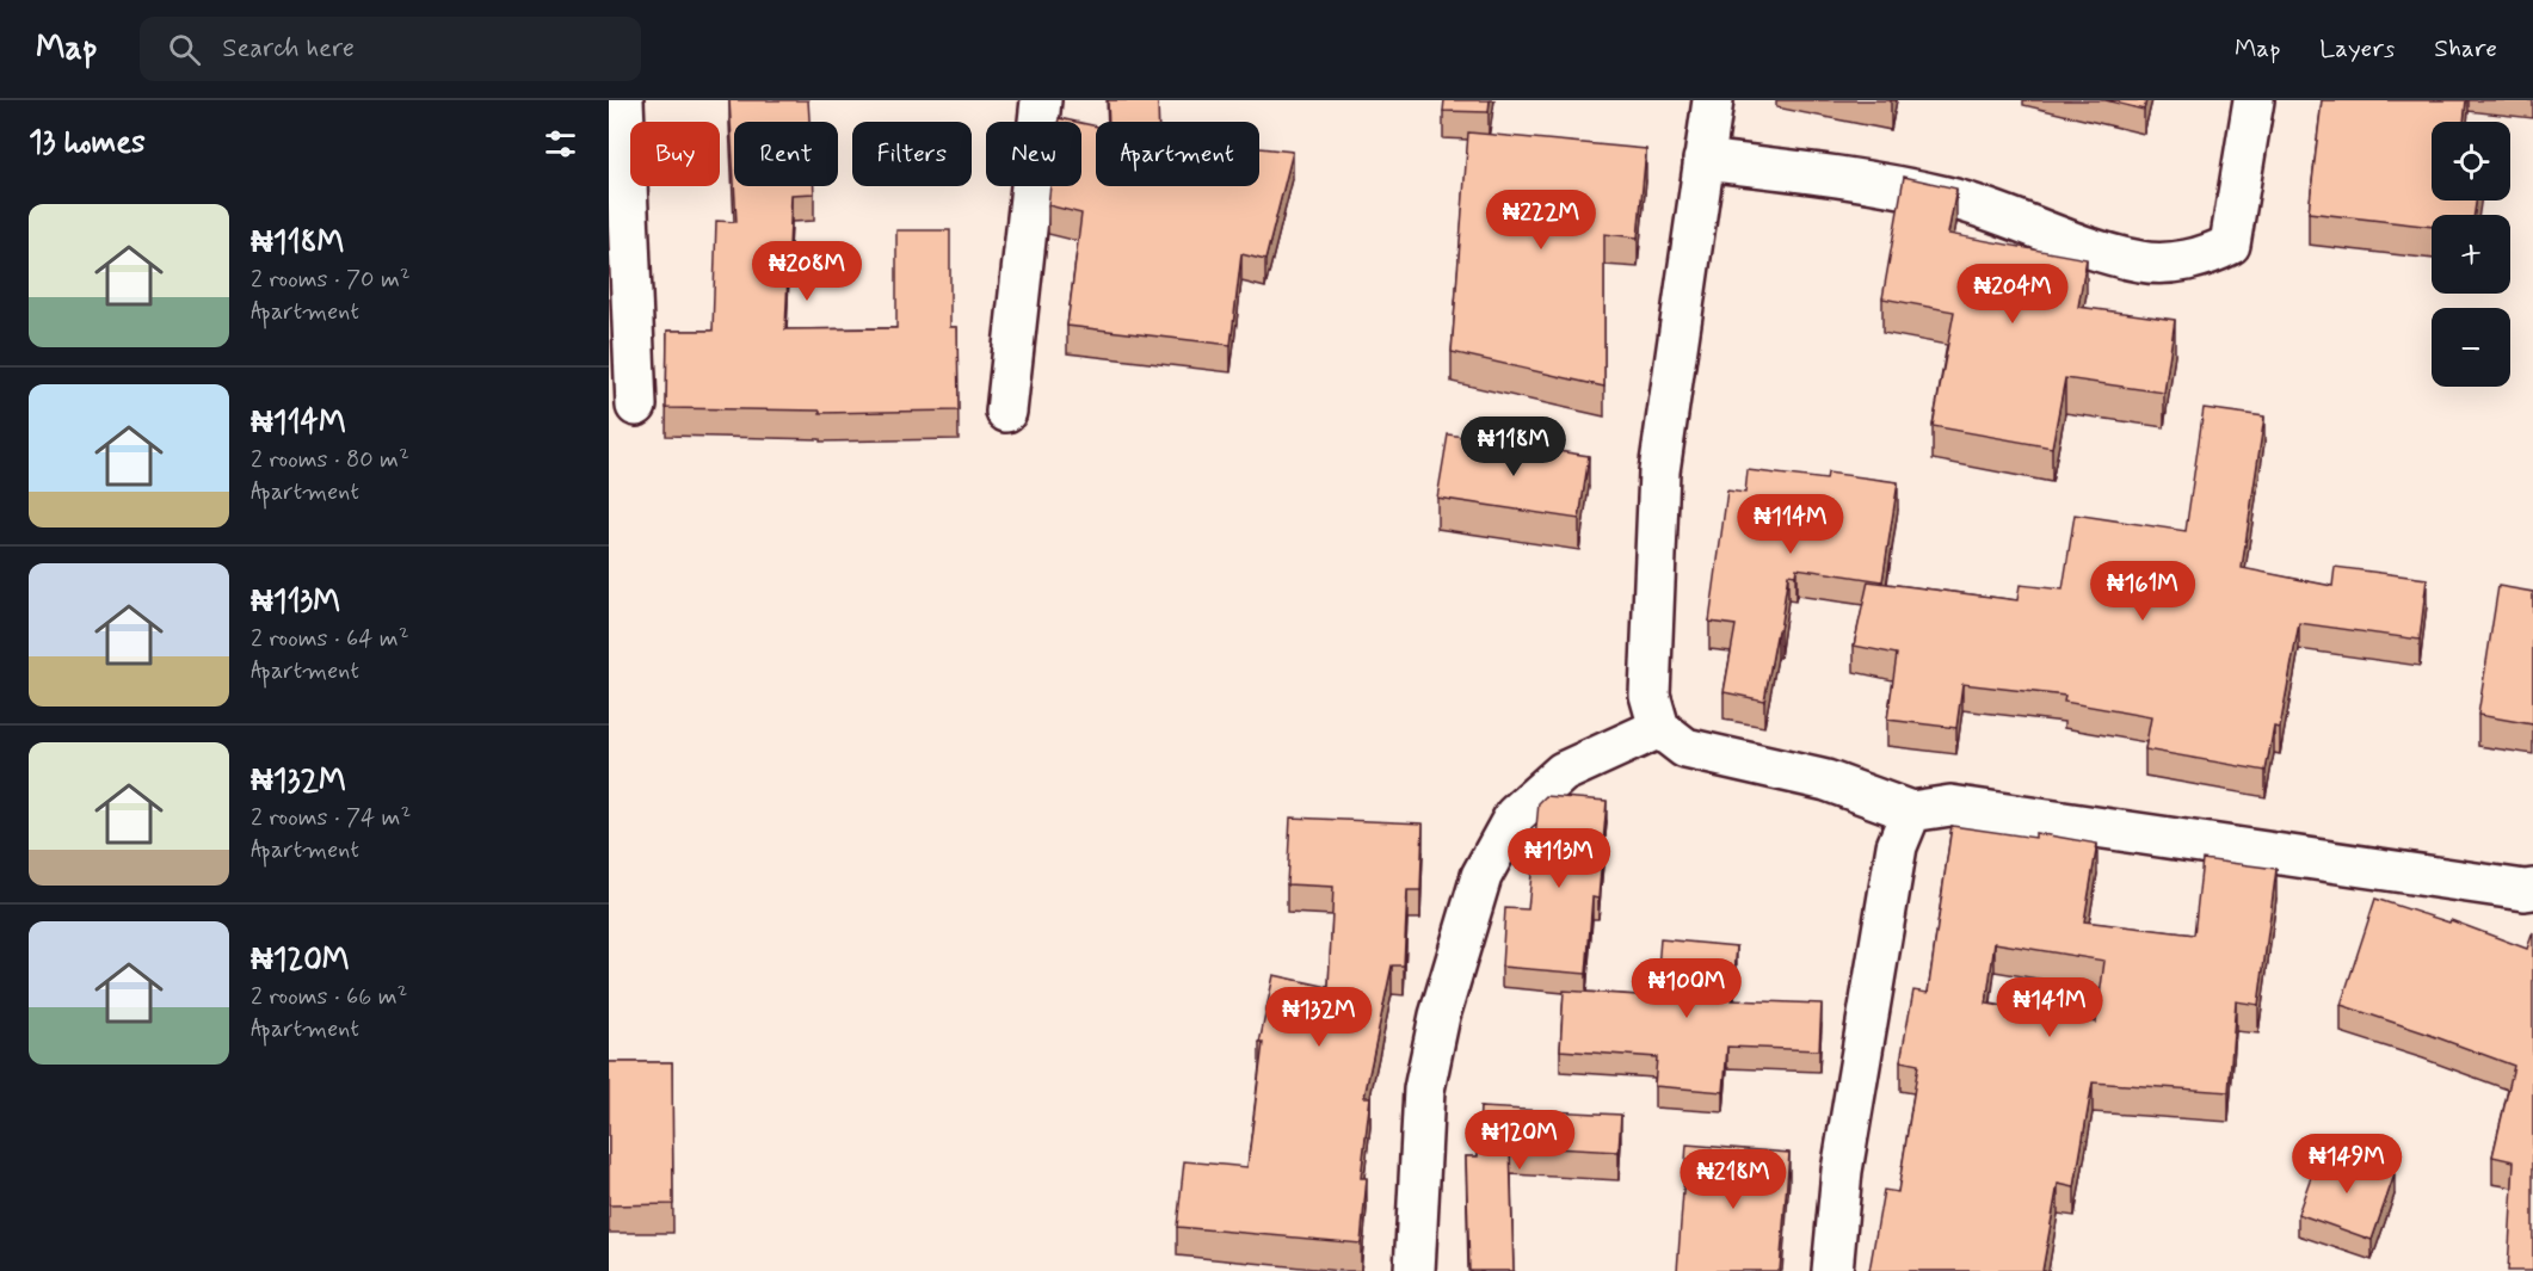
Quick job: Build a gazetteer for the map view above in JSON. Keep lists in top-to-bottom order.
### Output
{
  "page": {
    "header": "Map",
    "search": "Search here",
    "nav": ["Map", "Layers", "Share"],
    "heading": "13 homes",
    "map_buttons": ["+", "−"],
    "chip": [
      "Buy",
      "Rent",
      "Filters",
      "New",
      "Apartment"
    ],
    "list": [
      {
        "name": "₦118M",
        "note": "2 rooms · 70 m² · Apartment"
      },
      {
        "name": "₦114M",
        "note": "2 rooms · 80 m² · Apartment"
      },
      {
        "name": "₦113M",
        "note": "2 rooms · 64 m² · Apartment"
      },
      {
        "name": "₦132M",
        "note": "2 rooms · 74 m² · Apartment"
      },
      {
        "name": "₦120M",
        "note": "2 rooms · 66 m² · Apartment"
      }
    ],
    "price": [
      "₦222M",
      "₦208M",
      "₦204M",
      "₦118M",
      "₦114M",
      "₦161M",
      "₦113M",
      "₦100M",
      "₦141M",
      "₦132M",
      "₦120M",
      "₦149M",
      "₦218M"
    ]
  }
}
